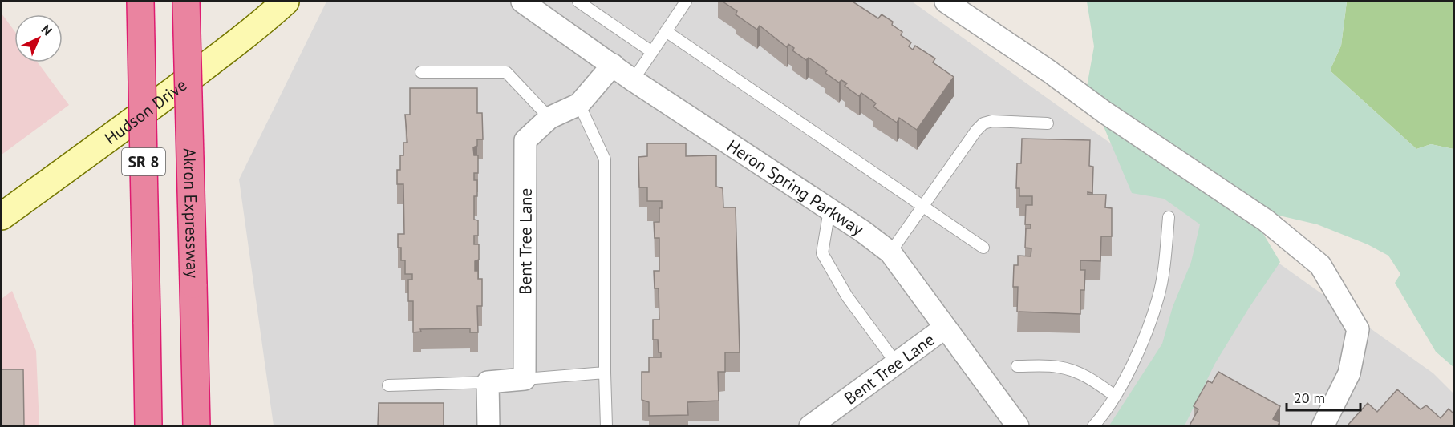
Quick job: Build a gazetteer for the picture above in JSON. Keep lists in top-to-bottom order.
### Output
{
  "streets": {
    "highway": ["SR 8", "Akron Expressway"],
    "street": ["Hudson Drive", "Heron Spring Parkway", "Bent Tree Lane"]
  },
  "crossings": [
    ["Heron Spring Parkway", "Bent Tree Lane"]
  ],
  "scale_bar": "20 m",
  "north": "top right"
}
